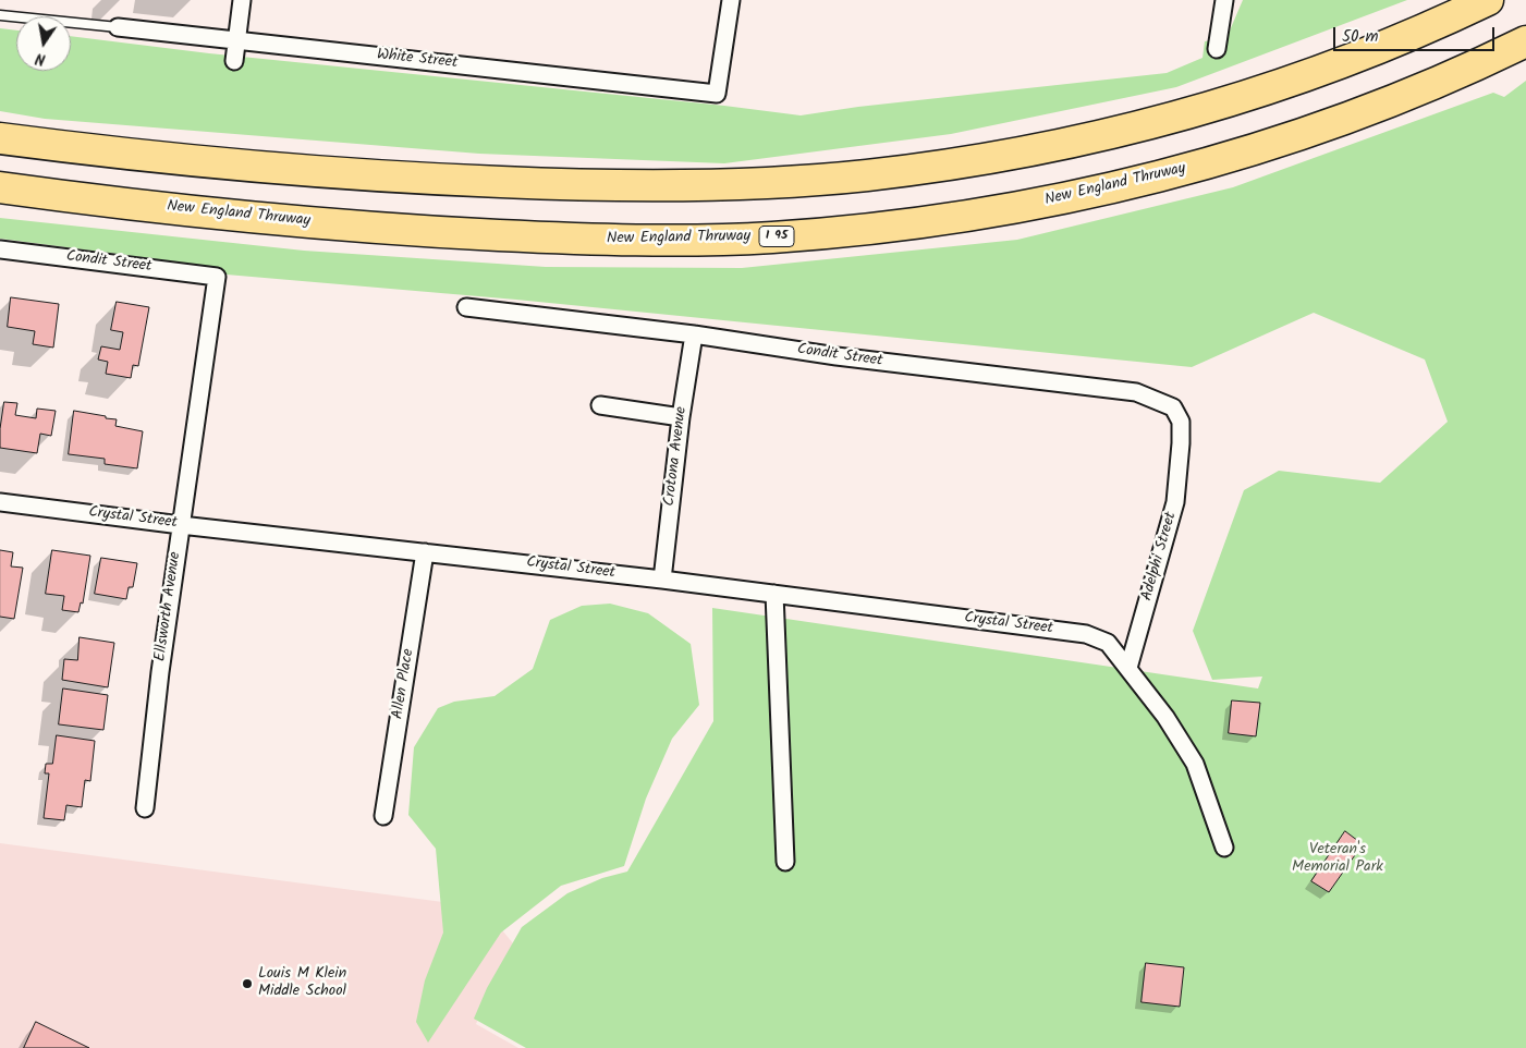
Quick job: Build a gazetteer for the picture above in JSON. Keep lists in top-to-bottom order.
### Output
{
  "streets": {
    "highway": ["New England Thruway", "I 95"],
    "street": [
      "White Street",
      "Condit Street",
      "Crotona Avenue",
      "Crystal Street",
      "Adelphi Street",
      "Ellsworth Avenue",
      "Allen Place"
    ]
  },
  "crossings": [
    ["Condit Street", "Crotona Avenue"],
    ["Condit Street", "Adelphi Street"],
    ["Condit Street", "Ellsworth Avenue"],
    ["Crotona Avenue", "Crystal Street"],
    ["Crystal Street", "Adelphi Street"],
    ["Crystal Street", "Ellsworth Avenue"],
    ["Crystal Street", "Allen Place"]
  ],
  "parks": ["Veteran's Memorial Park"],
  "places": ["Louis M Klein Middle School"],
  "scale_bar": "50 m",
  "north": "bottom"
}
